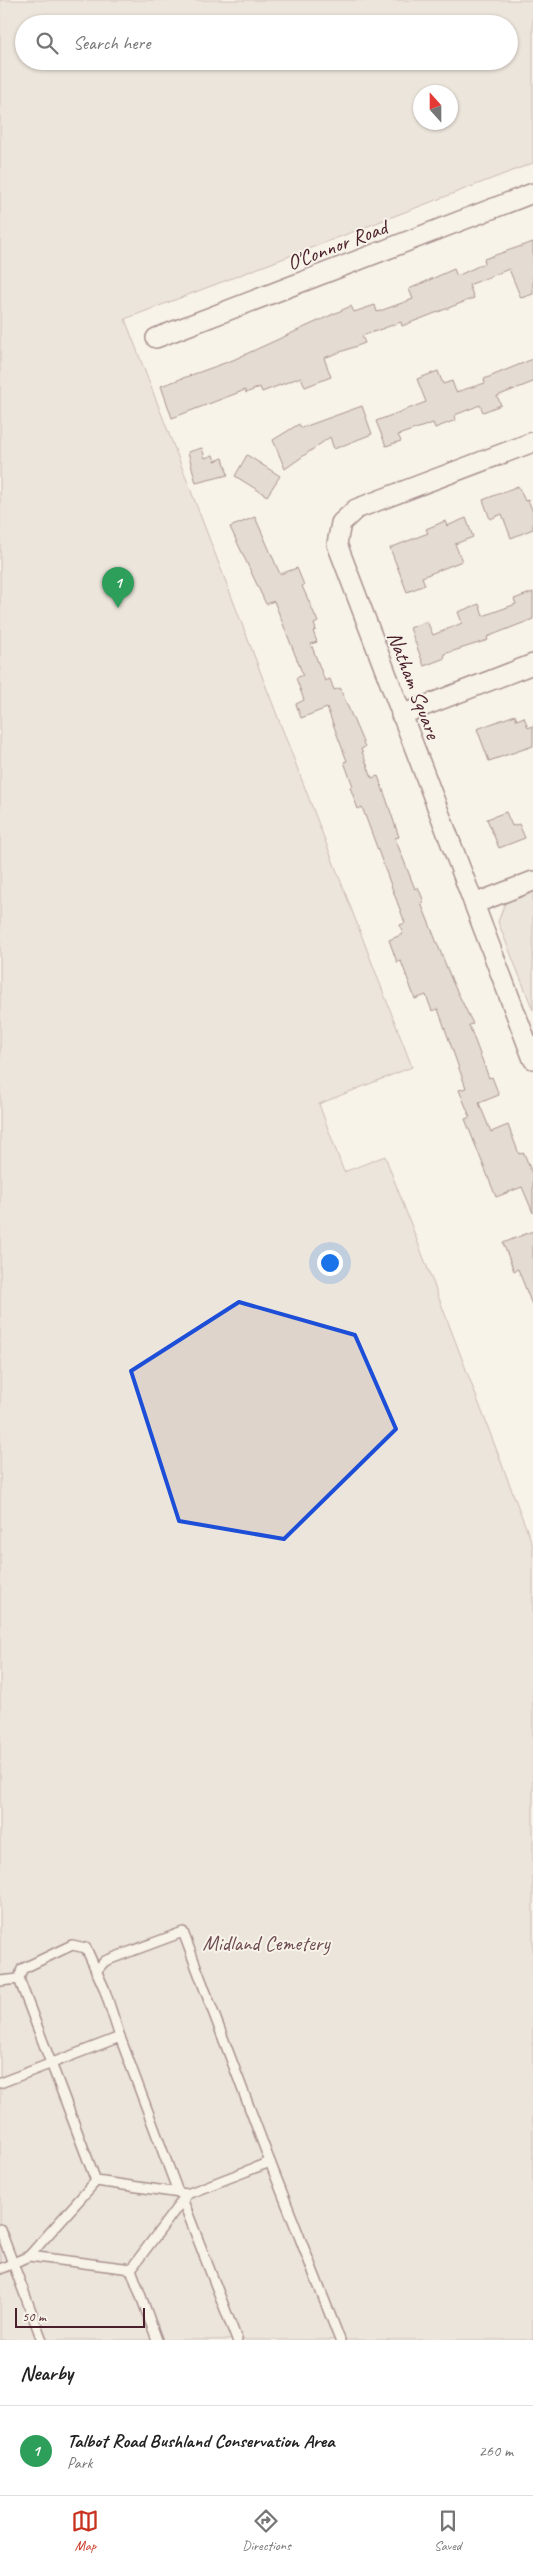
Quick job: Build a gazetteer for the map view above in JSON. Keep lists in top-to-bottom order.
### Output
{
  "streets": {
    "street": ["O'Connor Road", "Natham Square"]
  },
  "parks": ["Midland Cemetery"],
  "scale_bar": "50 m",
  "north": "top",
  "page": {
    "search": "Search here",
    "pins": "1",
    "scale": "50 m",
    "heading": "Nearby",
    "list": [
      {
        "mark": "1",
        "name": "Talbot Road Bushland Conservation Area",
        "note": "Park",
        "value": "260 m"
      }
    ],
    "nav": ["Map", "Directions", "Saved"]
  }
}
